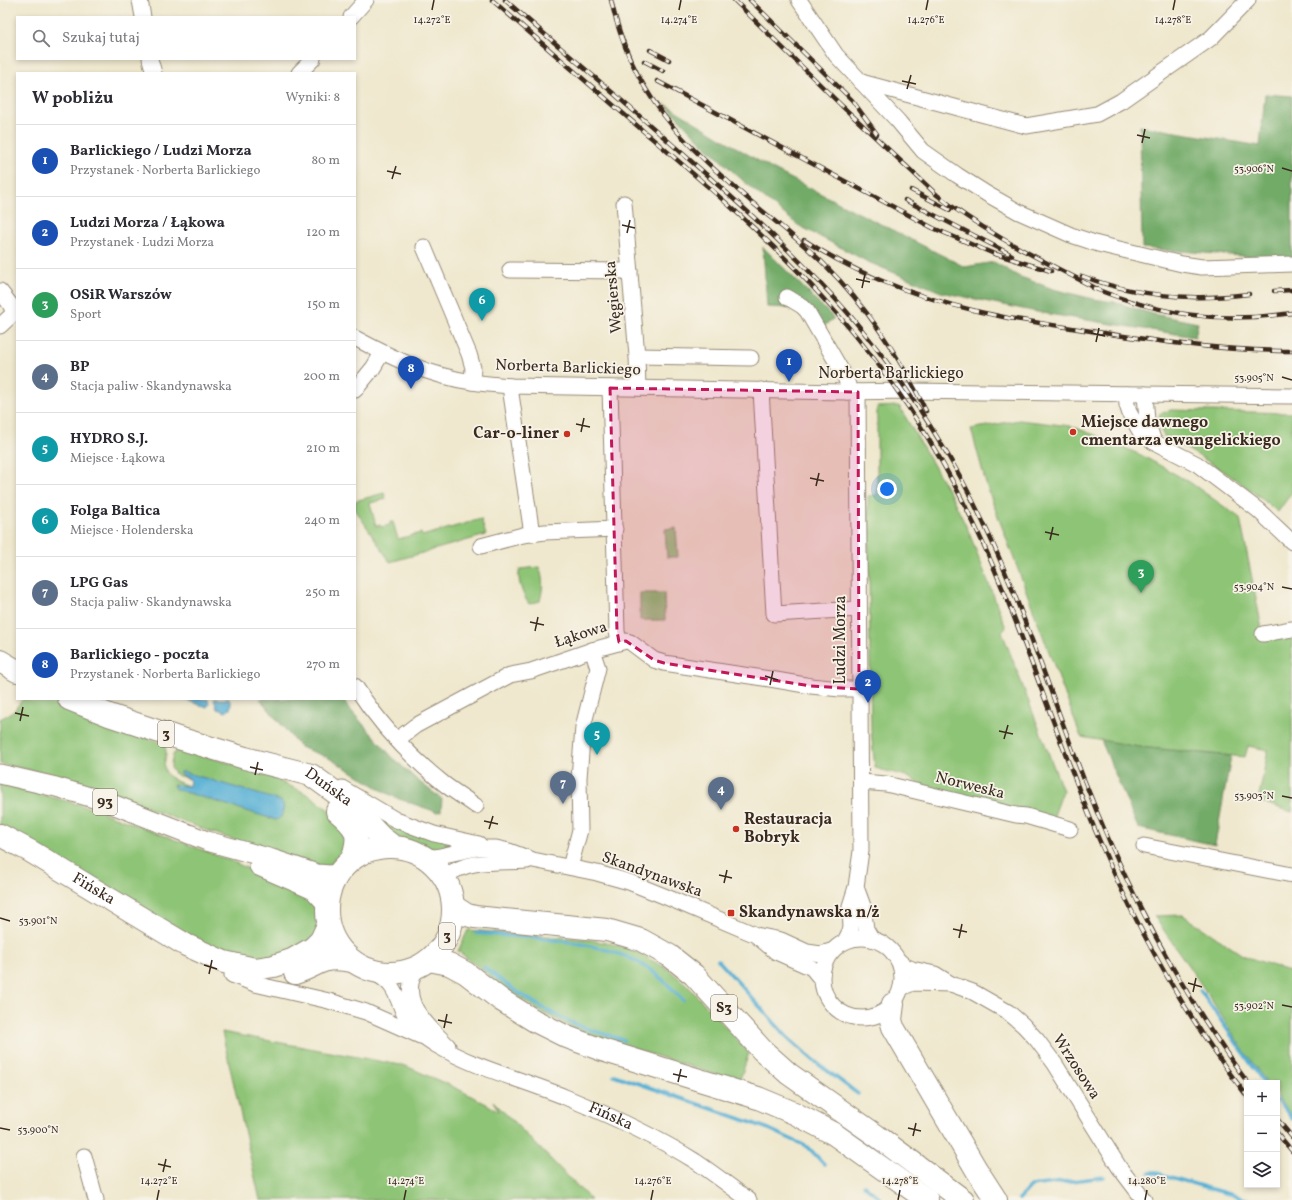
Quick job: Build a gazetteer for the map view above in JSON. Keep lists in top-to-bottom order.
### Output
{
  "streets": {
    "highway": [
      "3",
      "Duńska",
      "Fińska",
      "S3"
    ],
    "main road": ["93"],
    "street": [
      "Węgierska",
      "Norberta Barlickiego",
      "Łąkowa",
      "Ludzi Morza",
      "Norweska",
      "Skandynawska",
      "Wrzosowa"
    ]
  },
  "crossings": [
    ["Węgierska", "Norberta Barlickiego"],
    ["Norberta Barlickiego", "Ludzi Morza"],
    ["Łąkowa", "Ludzi Morza"],
    ["Ludzi Morza", "Norweska"],
    ["Ludzi Morza", "Skandynawska"],
    ["Ludzi Morza", "Wrzosowa"],
    ["3", "Duńska"],
    ["3", "93"],
    ["3", "Skandynawska"],
    ["3", "Fińska"],
    ["3", "S3"],
    ["Duńska", "93"],
    ["Duńska", "Skandynawska"],
    ["Duńska", "Fińska"],
    ["Duńska", "S3"],
    ["93", "Skandynawska"],
    ["93", "Fińska"],
    ["93", "S3"],
    ["Skandynawska", "Fińska"],
    ["Skandynawska", "S3"],
    ["Skandynawska", "Wrzosowa"],
    ["Fińska", "S3"]
  ],
  "places": {
    "other": ["Miejsce dawnego cmentarza ewangelickiego", "Car-o-liner", "Restauracja Bobryk"],
    "transit": ["Skandynawska n/ż"]
  },
  "page": {
    "search": "Szukaj tutaj",
    "heading": ["W pobliżu", "Wyniki: 8"],
    "list": [
      {
        "mark": "1",
        "name": "Barlickiego / Ludzi Morza",
        "note": "Przystanek · Norberta Barlickiego",
        "value": "80 m"
      },
      {
        "mark": "2",
        "name": "Ludzi Morza / Łąkowa",
        "note": "Przystanek · Ludzi Morza",
        "value": "120 m"
      },
      {
        "mark": "3",
        "name": "OSiR Warszów",
        "note": "Sport",
        "value": "150 m"
      },
      {
        "mark": "4",
        "name": "BP",
        "note": "Stacja paliw · Skandynawska",
        "value": "200 m"
      },
      {
        "mark": "5",
        "name": "HYDRO S.J.",
        "note": "Miejsce · Łąkowa",
        "value": "210 m"
      },
      {
        "mark": "6",
        "name": "Folga Baltica",
        "note": "Miejsce · Holenderska",
        "value": "240 m"
      },
      {
        "mark": "7",
        "name": "LPG Gas",
        "note": "Stacja paliw · Skandynawska",
        "value": "250 m"
      },
      {
        "mark": "8",
        "name": "Barlickiego - poczta",
        "note": "Przystanek · Norberta Barlickiego",
        "value": "270 m"
      }
    ],
    "pins": [
      "6",
      "1",
      "8",
      "3",
      "2",
      "5",
      "7",
      "4"
    ],
    "map_buttons": ["+", "−"]
  },
  "coordinates": [
    "14.272°E",
    "14.274°E",
    "14.276°E",
    "14.278°E",
    "53.906°N",
    "53.905°N",
    "53.904°N",
    "53.903°N",
    "53.901°N",
    "53.902°N",
    "53.900°N",
    "14.280°E"
  ]
}
